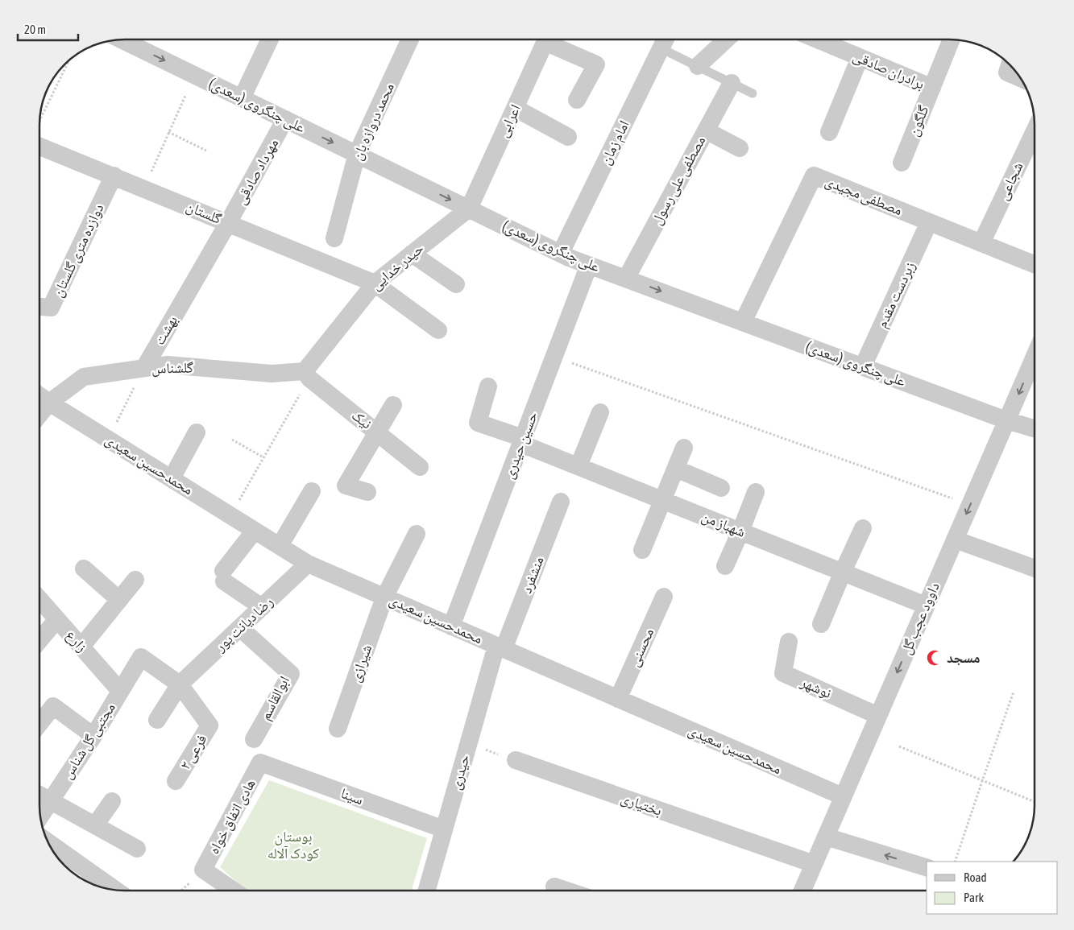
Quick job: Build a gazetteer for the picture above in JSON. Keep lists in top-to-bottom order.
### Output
{
  "streets": {
    "street": [
      "برادران صادقی",
      "علی چنگروی (سعدی)",
      "اعرابی",
      "گلگون",
      "محمد دروازه بان",
      "امام زمان",
      "مهرداد صادقی",
      "مصطفی علی رسول",
      "شجاعی",
      "مصطفی مجیدی",
      "گلستان",
      "دوازده متری گلستان",
      "حیدر خدایی",
      "زبردست مقدم",
      "بهشت",
      "گلشناس",
      "نیک",
      "حسین حیدری",
      "محمدحسین سعیدی",
      "شهباز من",
      "منشفرد",
      "داوود عجب گل",
      "رضا دیانت پور",
      "زارع",
      "محسنی",
      "شیرازی",
      "نوشهر",
      "ابوالقاسم",
      "مجتبی گل شناس",
      "فرعی ۲",
      "حیدری",
      "سینا",
      "بختیاری",
      "هادی اتفاق خواه"
    ]
  },
  "crossings": [
    ["برادران صادقی", "گلگون"],
    ["علی چنگروی (سعدی)", "اعرابی"],
    ["علی چنگروی (سعدی)", "محمد دروازه بان"],
    ["علی چنگروی (سعدی)", "امام زمان"],
    ["علی چنگروی (سعدی)", "مهرداد صادقی"],
    ["علی چنگروی (سعدی)", "مصطفی علی رسول"],
    ["علی چنگروی (سعدی)", "مصطفی مجیدی"],
    ["علی چنگروی (سعدی)", "حیدر خدایی"],
    ["علی چنگروی (سعدی)", "زبردست مقدم"],
    ["علی چنگروی (سعدی)", "حسین حیدری"],
    ["علی چنگروی (سعدی)", "داوود عجب گل"],
    ["اعرابی", "حیدر خدایی"],
    ["مهرداد صادقی", "گلستان"],
    ["مهرداد صادقی", "بهشت"],
    ["شجاعی", "مصطفی مجیدی"],
    ["مصطفی مجیدی", "زبردست مقدم"],
    ["گلستان", "دوازده متری گلستان"],
    ["گلستان", "حیدر خدایی"],
    ["گلستان", "بهشت"],
    ["حیدر خدایی", "گلشناس"],
    ["حیدر خدایی", "نیک"],
    ["بهشت", "گلشناس"],
    ["گلشناس", "نیک"],
    ["گلشناس", "محمدحسین سعیدی"],
    ["حسین حیدری", "محمدحسین سعیدی"],
    ["حسین حیدری", "شهباز من"],
    ["محمدحسین سعیدی", "منشفرد"],
    ["محمدحسین سعیدی", "داوود عجب گل"],
    ["محمدحسین سعیدی", "رضا دیانت پور"],
    ["محمدحسین سعیدی", "محسنی"],
    ["محمدحسین سعیدی", "شیرازی"],
    ["محمدحسین سعیدی", "حیدری"],
    ["شهباز من", "داوود عجب گل"],
    ["منشفرد", "حیدری"],
    ["داوود عجب گل", "نوشهر"],
    ["داوود عجب گل", "بختیاری"],
    ["رضا دیانت پور", "ابوالقاسم"],
    ["رضا دیانت پور", "مجتبی گل شناس"],
    ["رضا دیانت پور", "فرعی ۲"],
    ["زارع", "مجتبی گل شناس"],
    ["مجتبی گل شناس", "فرعی ۲"],
    ["حیدری", "سینا"],
    ["سینا", "هادی اتفاق خواه"]
  ],
  "one_way": ["علی چنگروی (سعدی)", "داوود عجب گل"],
  "parks": ["بوستان کودک آلاله"],
  "places": {
    "mosque": ["مسجد"]
  },
  "legend": ["Road", "Park"],
  "scale_bar": "20 m"
}
